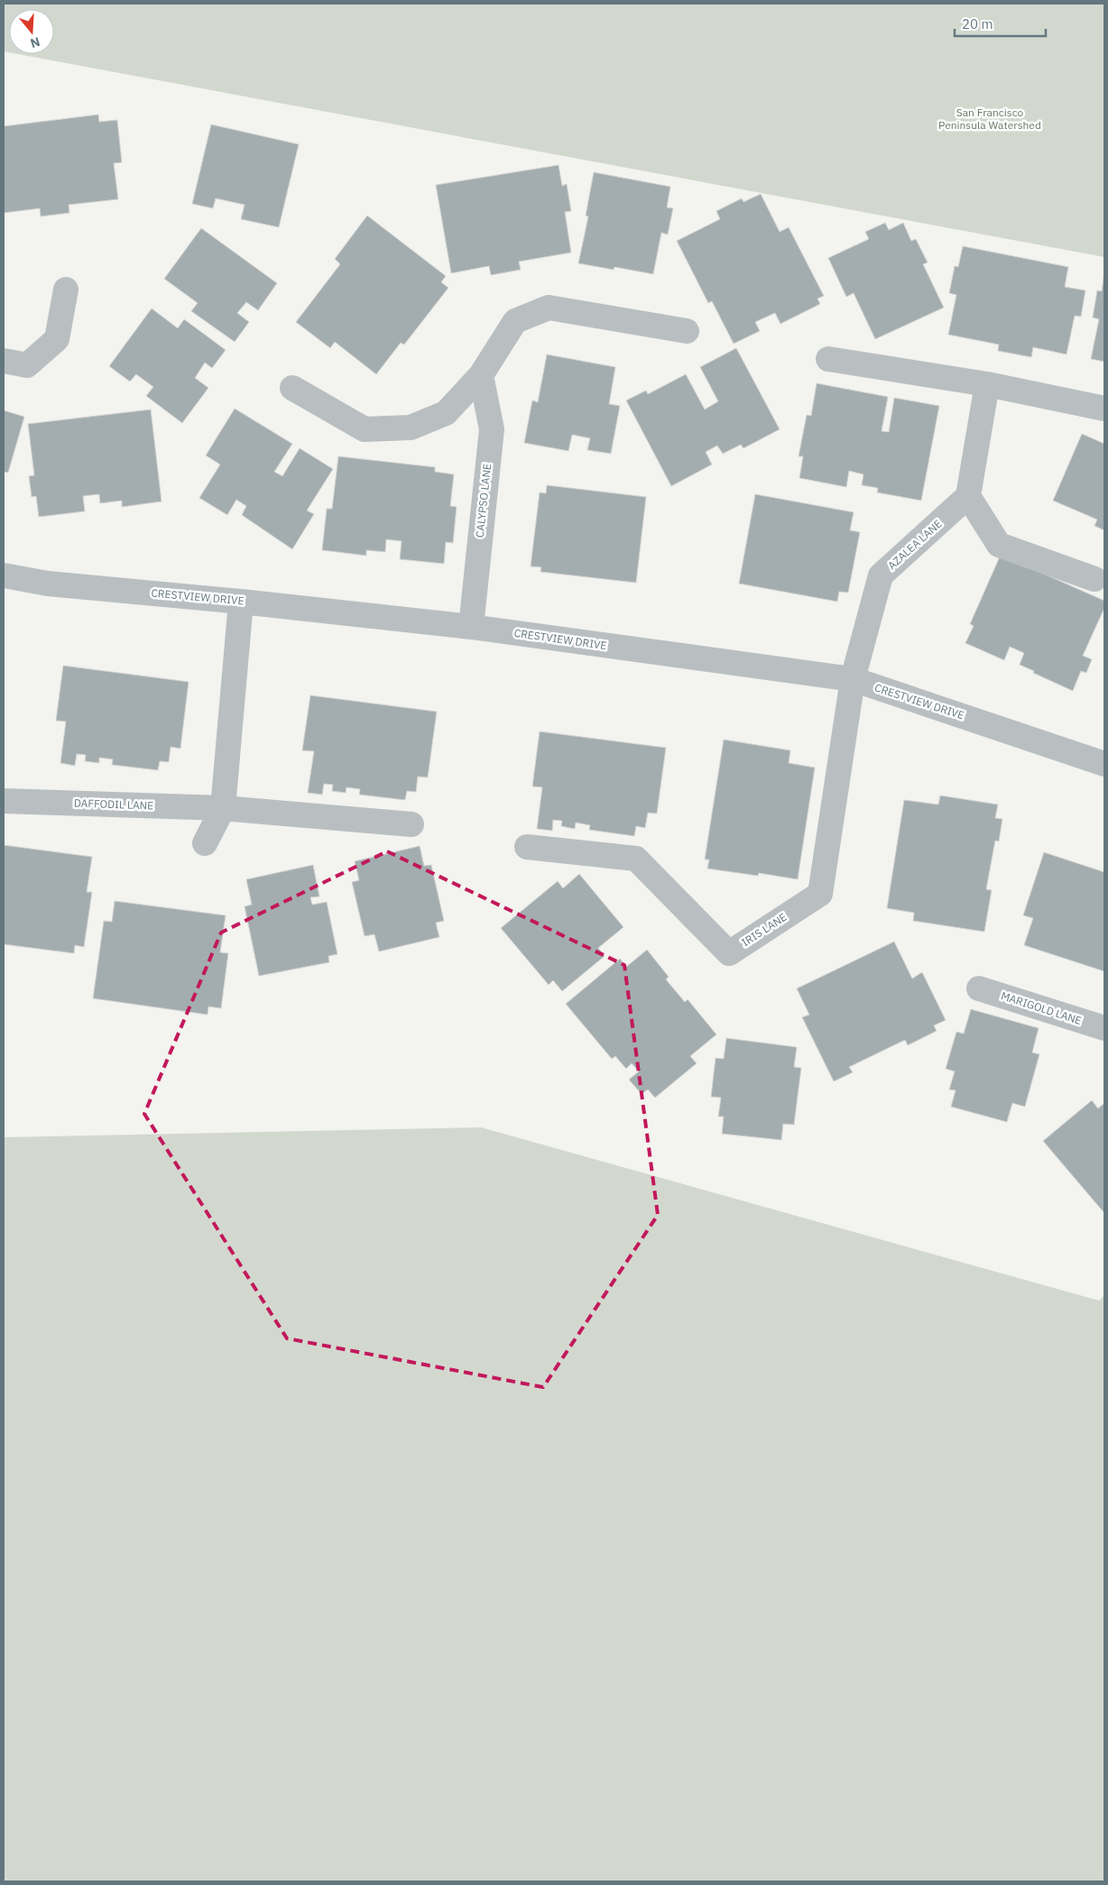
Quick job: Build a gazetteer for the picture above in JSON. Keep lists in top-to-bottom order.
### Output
{
  "streets": {
    "street": [
      "CALYPSO LANE",
      "AZALEA LANE",
      "CRESTVIEW DRIVE",
      "DAFFODIL LANE",
      "IRIS LANE",
      "MARIGOLD LANE"
    ]
  },
  "crossings": [
    ["CALYPSO LANE", "CRESTVIEW DRIVE"],
    ["AZALEA LANE", "CRESTVIEW DRIVE"],
    ["AZALEA LANE", "IRIS LANE"],
    ["CRESTVIEW DRIVE", "IRIS LANE"]
  ],
  "parks": ["San Francisco Peninsula Watershed"],
  "scale_bar": "20 m",
  "north": "bottom"
}
